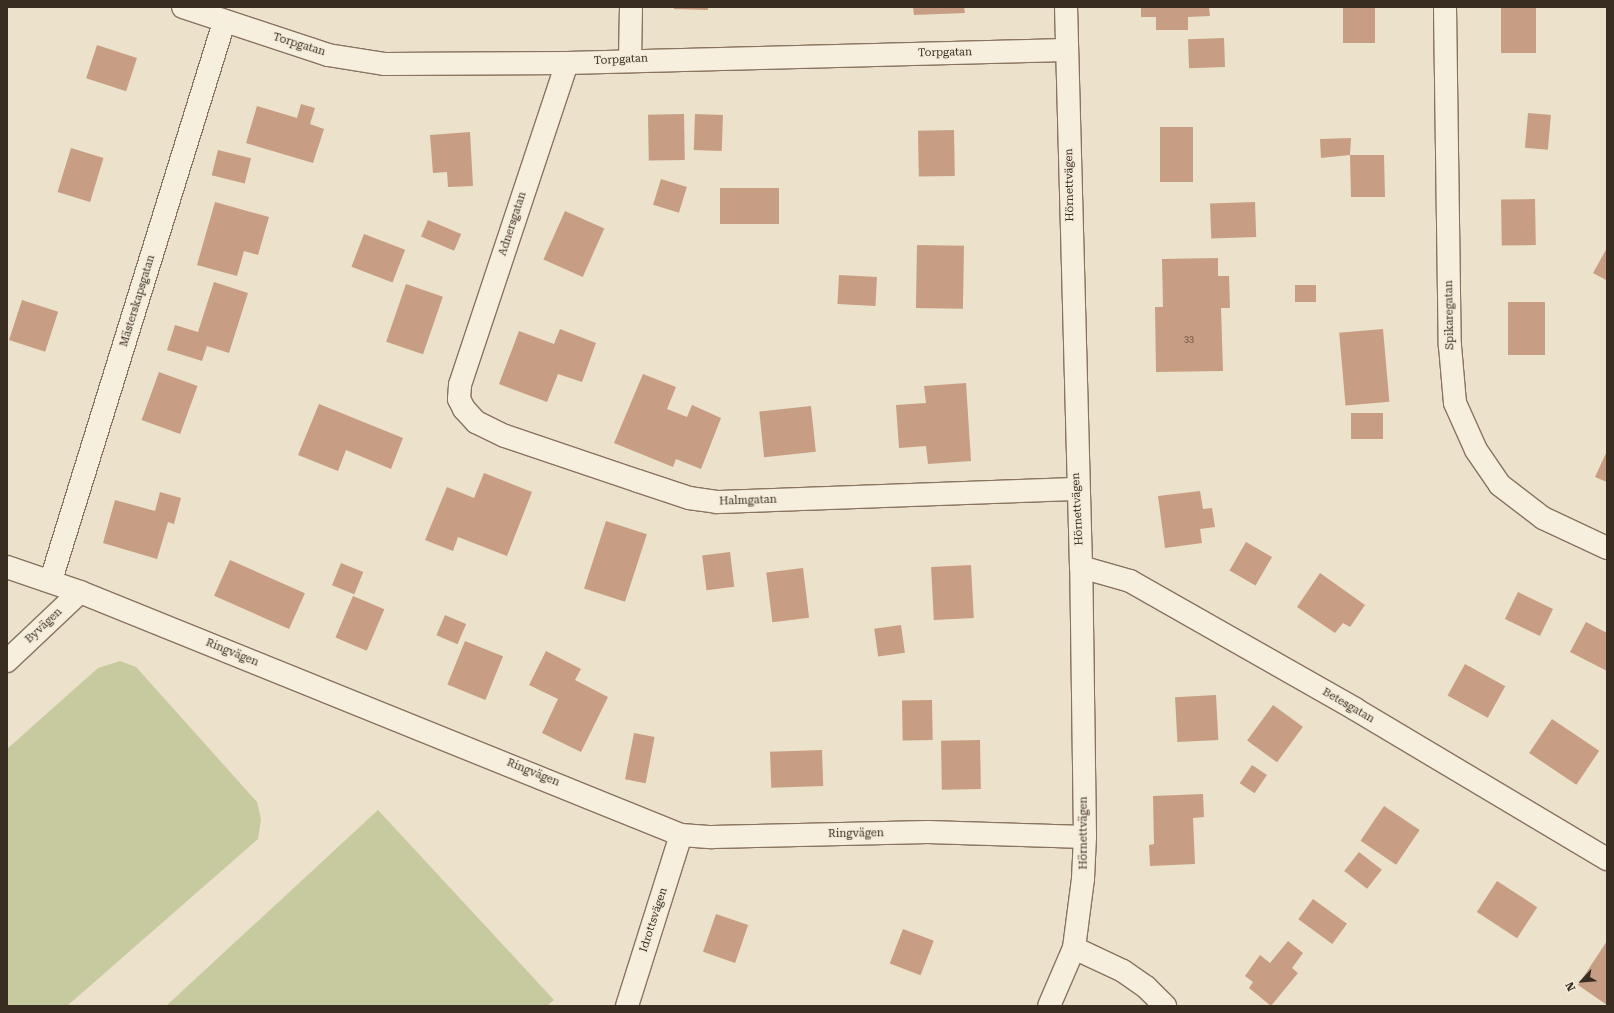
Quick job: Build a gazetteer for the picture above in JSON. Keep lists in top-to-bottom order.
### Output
{
  "streets": {
    "street": [
      "Torpgatan",
      "Hörnettvägen",
      "Adnersgatan",
      "Mästerskapsgatan",
      "Spikaregatan",
      "Halmgatan",
      "Byvägen",
      "Ringvägen",
      "Betesgatan",
      "Idrottsvägen"
    ]
  },
  "crossings": [
    ["Torpgatan", "Hörnettvägen"],
    ["Torpgatan", "Adnersgatan"],
    ["Torpgatan", "Mästerskapsgatan"],
    ["Hörnettvägen", "Halmgatan"],
    ["Hörnettvägen", "Ringvägen"],
    ["Hörnettvägen", "Betesgatan"],
    ["Adnersgatan", "Halmgatan"],
    ["Mästerskapsgatan", "Ringvägen"],
    ["Byvägen", "Ringvägen"],
    ["Ringvägen", "Idrottsvägen"]
  ],
  "house_numbers": ["33"],
  "north": "bottom left"
}
